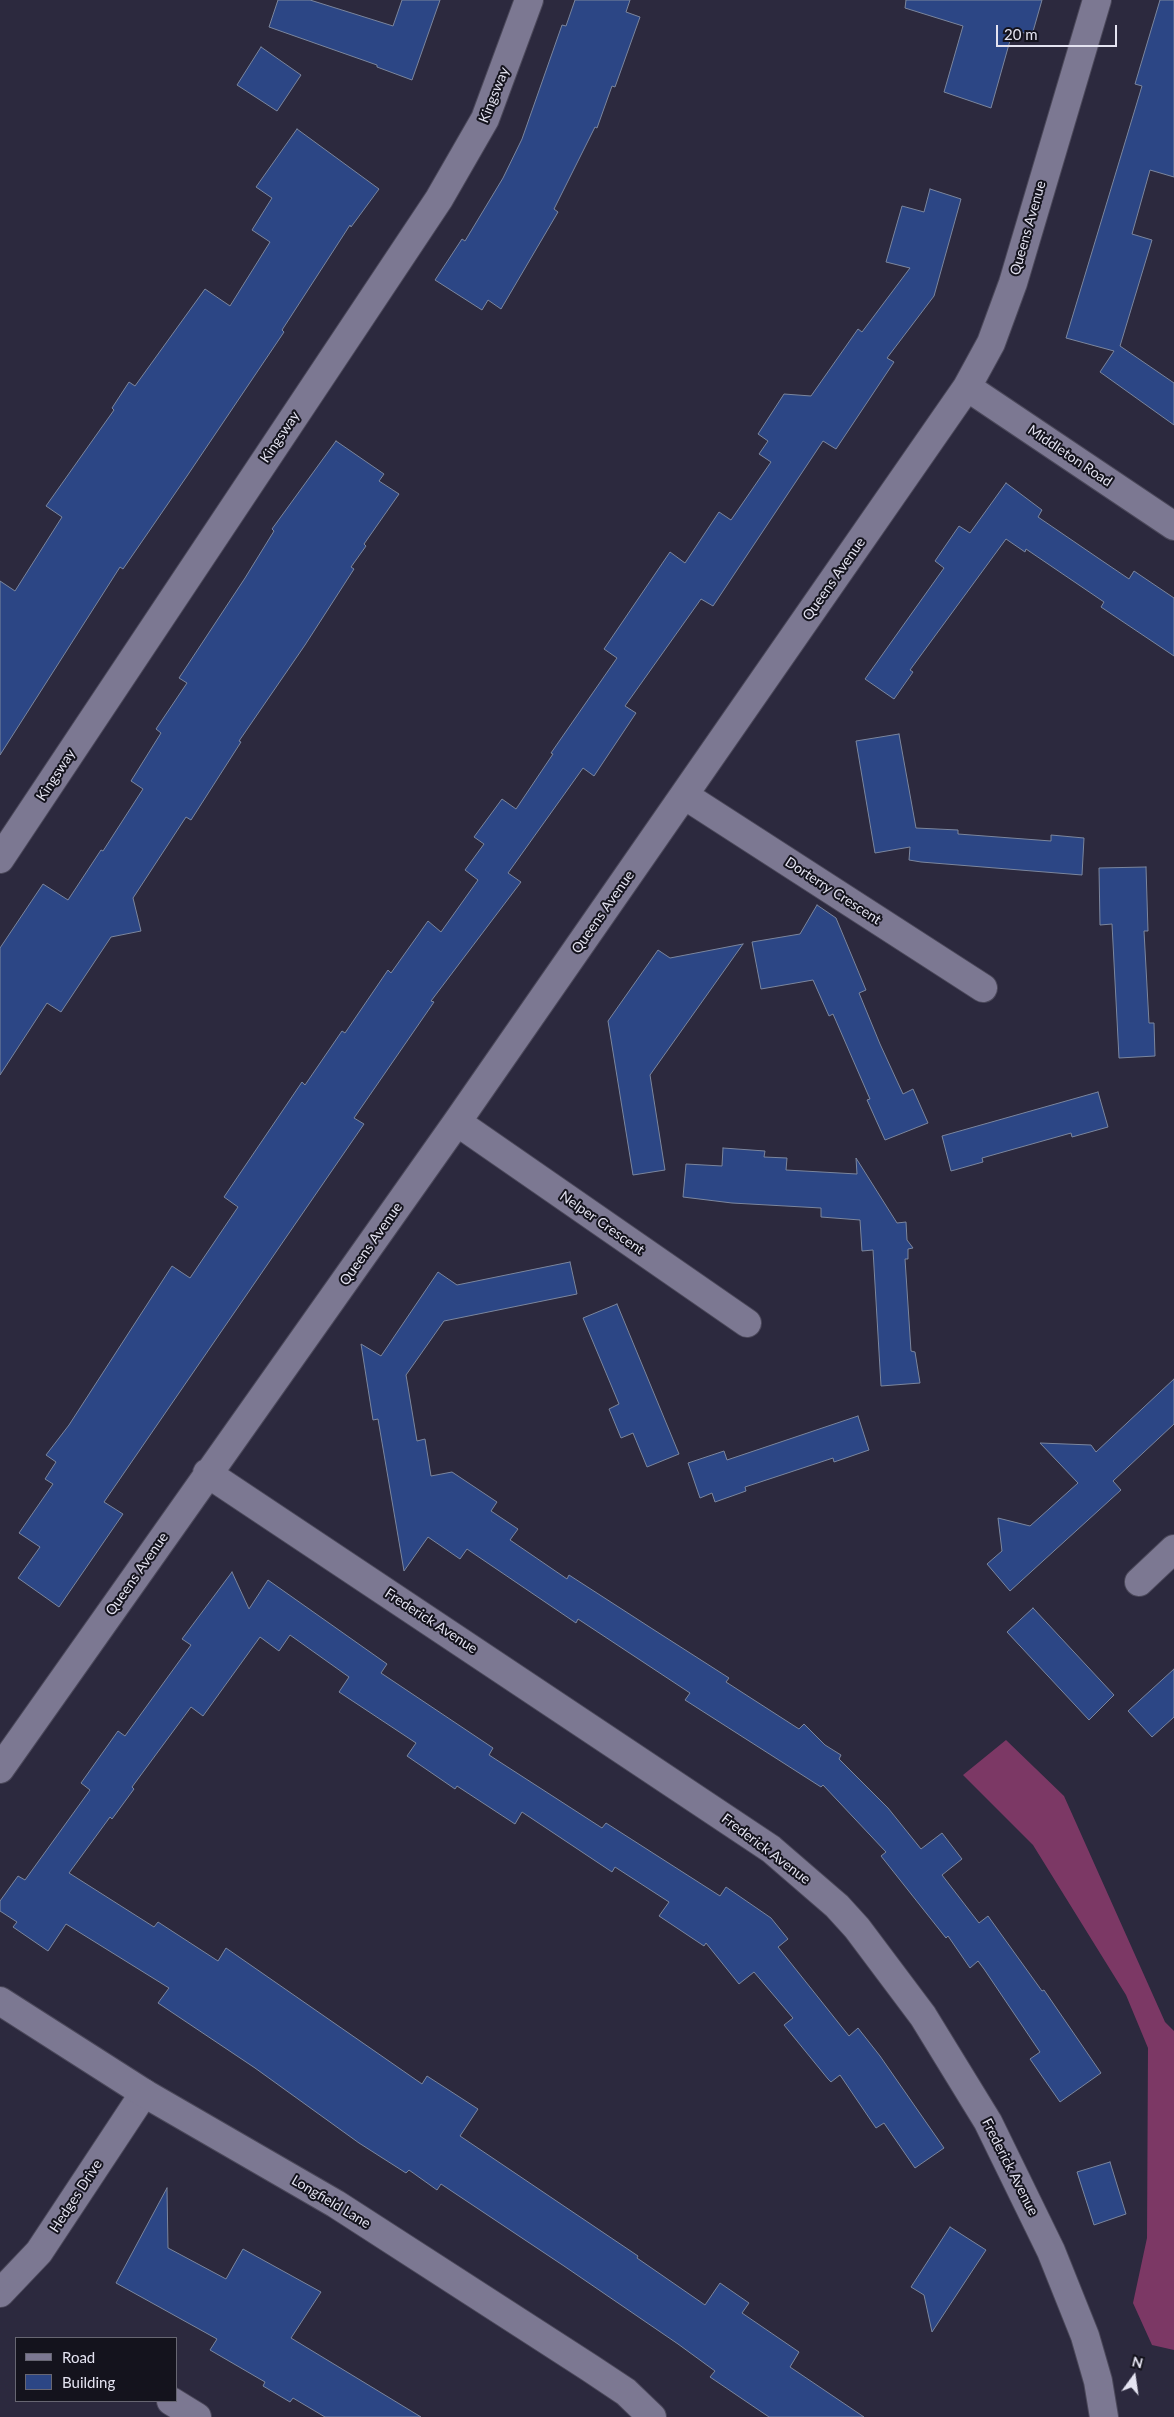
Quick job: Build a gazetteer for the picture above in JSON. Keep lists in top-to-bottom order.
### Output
{
  "streets": {
    "street": [
      "Kingsway",
      "Queens Avenue",
      "Middleton Road",
      "Dorterry Crescent",
      "Nelper Crescent",
      "Frederick Avenue",
      "Hedges Drive",
      "Longfield Lane"
    ]
  },
  "crossings": [
    ["Queens Avenue", "Middleton Road"],
    ["Queens Avenue", "Dorterry Crescent"],
    ["Queens Avenue", "Nelper Crescent"],
    ["Queens Avenue", "Frederick Avenue"],
    ["Hedges Drive", "Longfield Lane"]
  ],
  "legend": ["Road", "Building"],
  "scale_bar": "20 m",
  "north": "top"
}
